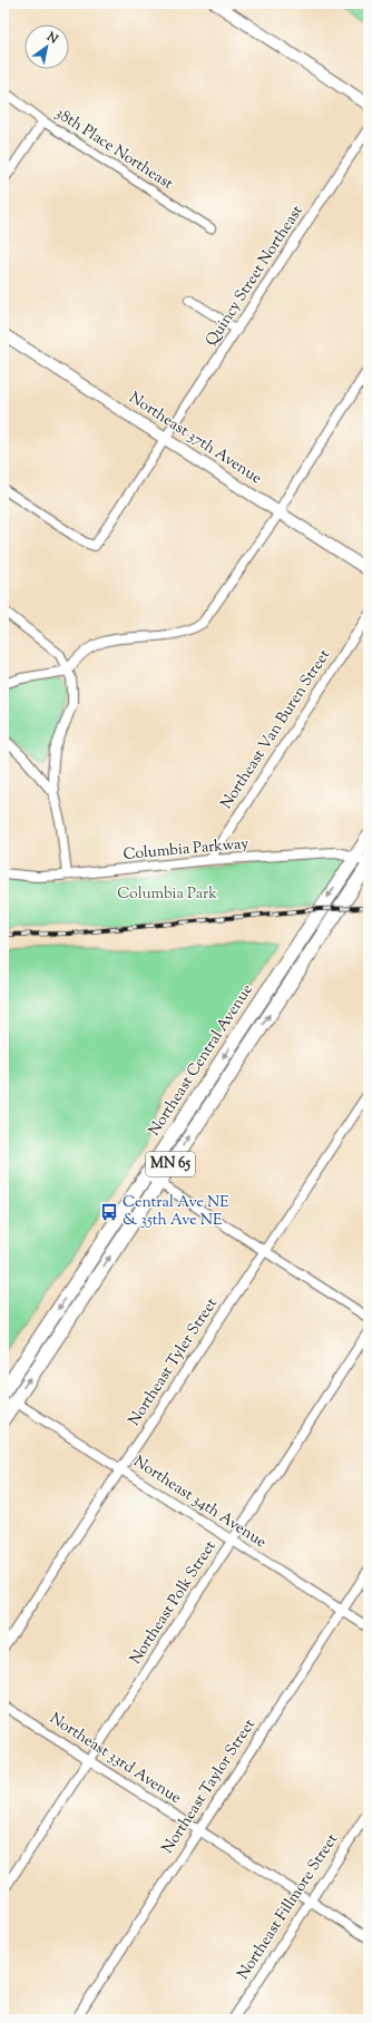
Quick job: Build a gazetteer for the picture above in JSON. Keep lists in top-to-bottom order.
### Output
{
  "streets": {
    "main road": ["Northeast Central Avenue", "MN 65"],
    "street": [
      "38th Place Northeast",
      "Quincy Street Northeast",
      "Northeast 37th Avenue",
      "Northeast Van Buren Street",
      "Columbia Parkway",
      "Northeast Tyler Street",
      "Northeast 34th Avenue",
      "Northeast Polk Street",
      "Northeast 33rd Avenue",
      "Northeast Taylor Street",
      "Northeast Fillmore Street"
    ]
  },
  "crossings": [
    ["Quincy Street Northeast", "Northeast 37th Avenue"],
    ["Northeast Van Buren Street", "Columbia Parkway"],
    ["Columbia Parkway", "Northeast Central Avenue"],
    ["Northeast Central Avenue", "Northeast 34th Avenue"],
    ["Northeast Tyler Street", "Northeast 34th Avenue"],
    ["Northeast 34th Avenue", "Northeast Polk Street"],
    ["Northeast 34th Avenue", "Northeast Taylor Street"],
    ["Northeast Polk Street", "Northeast 33rd Avenue"],
    ["Northeast 33rd Avenue", "Northeast Taylor Street"],
    ["Northeast 33rd Avenue", "Northeast Fillmore Street"]
  ],
  "parks": ["Columbia Park"],
  "places": {
    "bus stop": ["Central Ave NE & 35th Ave NE"]
  },
  "north": "top right"
}
